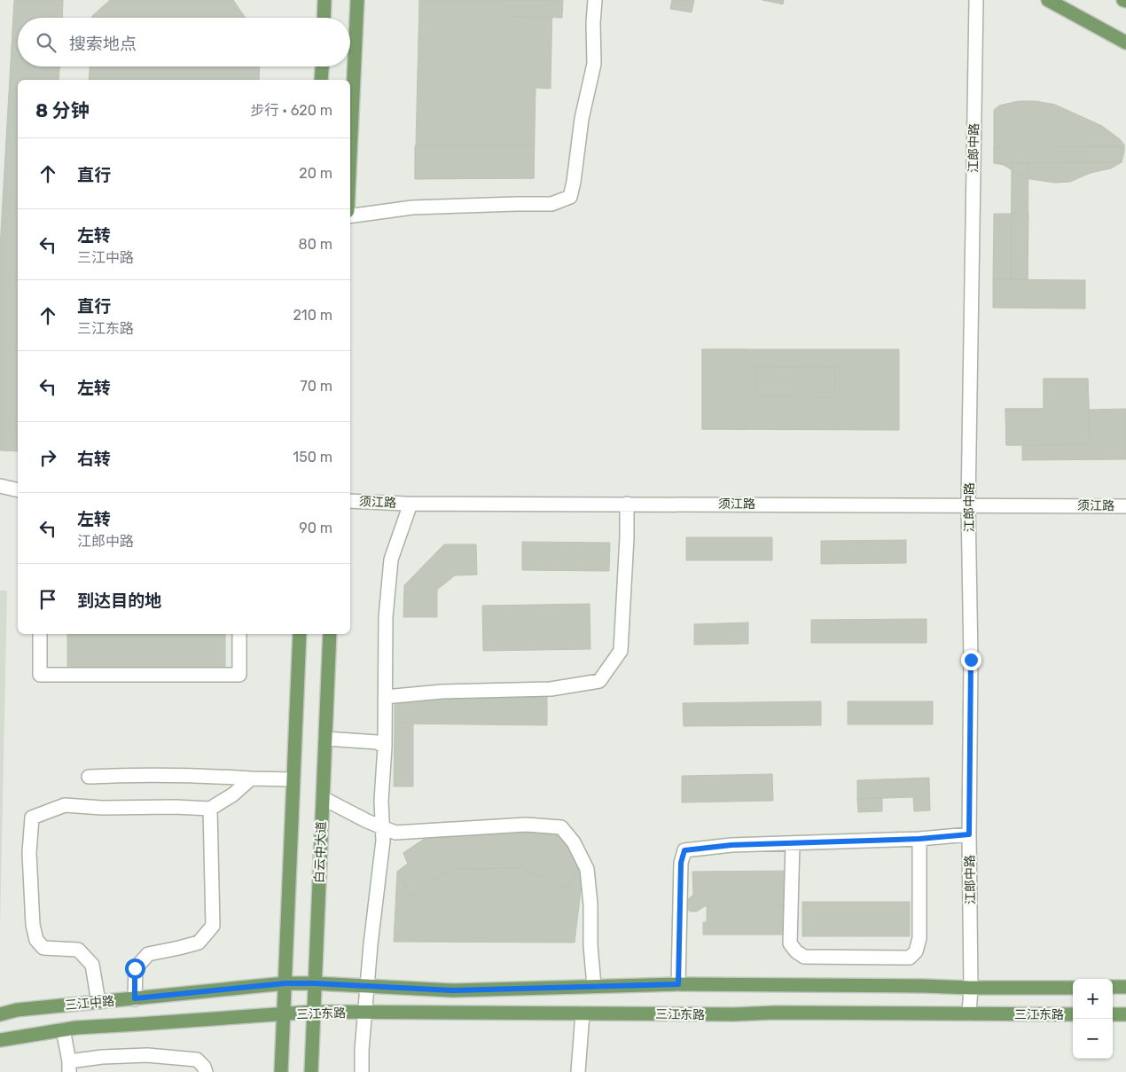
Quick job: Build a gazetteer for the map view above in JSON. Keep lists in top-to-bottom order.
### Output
{
  "streets": {
    "main road": ["白云中大道", "三江中路", "三江东路"],
    "street": ["江郎中路", "须江路"]
  },
  "crossings": [
    ["江郎中路", "须江路"],
    ["江郎中路", "三江东路"],
    ["白云中大道", "三江东路"],
    ["三江中路", "三江东路"]
  ],
  "page": {
    "search": "搜索地点",
    "heading": ["8 分钟", "步行 · 620 m"],
    "list": [
      ["直行", "20 m"],
      ["左转", "三江中路", "80 m"],
      ["直行", "三江东路", "210 m"],
      ["左转", "70 m"],
      ["右转", "150 m"],
      ["左转", "江郎中路", "90 m"],
      "到达目的地"
    ],
    "map_buttons": ["+", "−"]
  }
}
